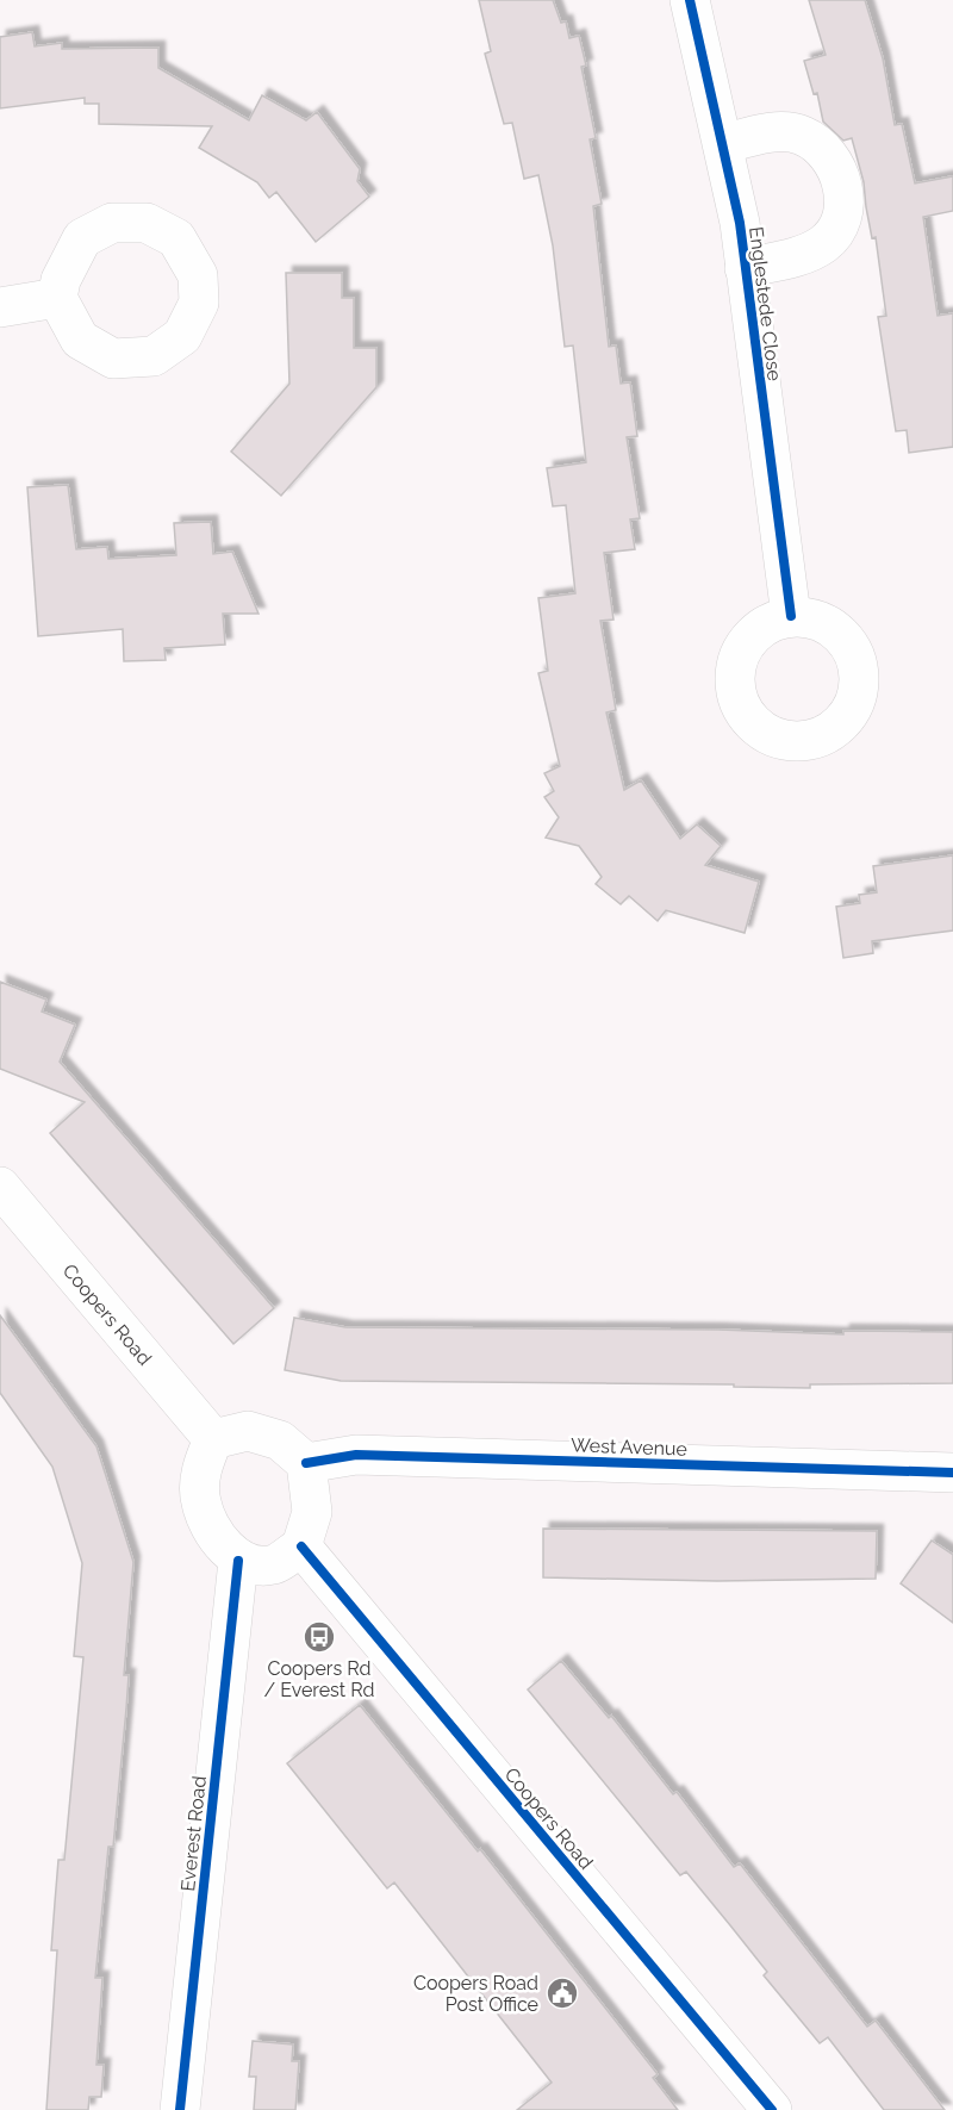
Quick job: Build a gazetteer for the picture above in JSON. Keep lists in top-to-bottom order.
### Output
{
  "streets": {
    "street": [
      "Englestede Close",
      "Coopers Road",
      "West Avenue",
      "Everest Road"
    ]
  },
  "crossings": [
    ["Coopers Road", "West Avenue"],
    ["Coopers Road", "Everest Road"],
    ["West Avenue", "Everest Road"]
  ],
  "places": {
    "bus stop": ["Coopers Rd / Everest Rd"],
    "public building": ["Coopers Road Post Office"]
  }
}
